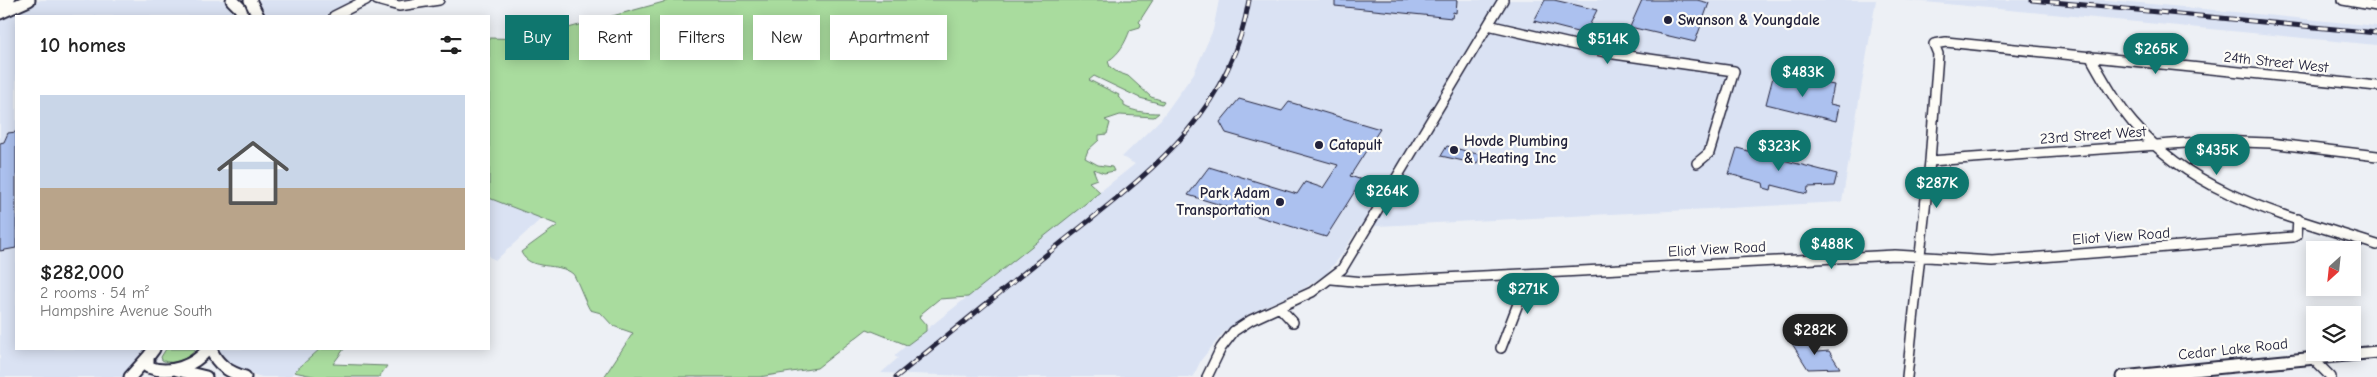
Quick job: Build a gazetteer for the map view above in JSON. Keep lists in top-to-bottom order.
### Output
{
  "streets": {
    "street": [
      "24th Street West",
      "23rd Street West",
      "Eliot View Road",
      "Cedar Lake Road"
    ]
  },
  "crossings": [
    ["24th Street West", "23rd Street West"]
  ],
  "places": [
    "Swanson & Youngdale",
    "Catapult",
    "Hovde Plumbing & Heating Inc",
    "Park Adam Transportation"
  ],
  "north": "bottom left",
  "page": {
    "chip": [
      "Buy",
      "Rent",
      "Filters",
      "New",
      "Apartment"
    ],
    "heading": "10 homes",
    "price": [
      "$514K",
      "$265K",
      "$483K",
      "$323K",
      "$435K",
      "$287K",
      "$264K",
      "$488K",
      "$271K",
      "$282K"
    ],
    "list": [
      {
        "name": "$282,000",
        "note": "2 rooms · 54 m² · Hampshire Avenue South"
      }
    ]
  }
}
